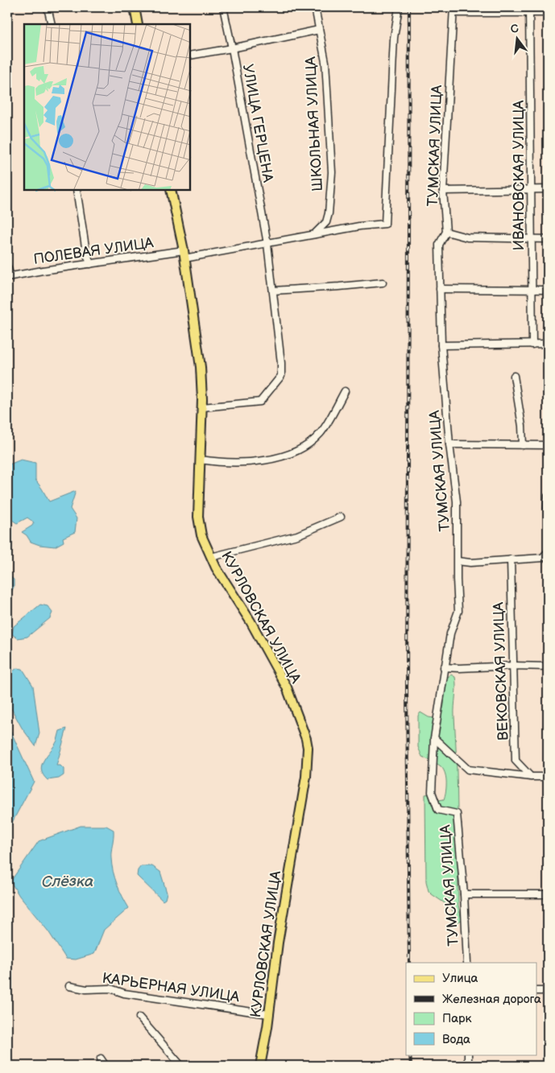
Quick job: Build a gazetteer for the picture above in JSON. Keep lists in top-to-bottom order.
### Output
{
  "streets": {
    "main road": ["КУРЛОВСКАЯ УЛИЦА"],
    "street": [
      "УЛИЦА ГЕРЦЕНА",
      "ШКОЛЬНАЯ УЛИЦА",
      "ТУМСКАЯ УЛИЦА",
      "ИВАНОВСКАЯ УЛИЦА",
      "ПОЛЕВАЯ УЛИЦА",
      "ВЕКОВСКАЯ УЛИЦА",
      "КАРЬЕРНАЯ УЛИЦА"
    ]
  },
  "crossings": [
    ["УЛИЦА ГЕРЦЕНА", "ПОЛЕВАЯ УЛИЦА"],
    ["УЛИЦА ГЕРЦЕНА", "КУРЛОВСКАЯ УЛИЦА"],
    ["ШКОЛЬНАЯ УЛИЦА", "ПОЛЕВАЯ УЛИЦА"],
    ["ПОЛЕВАЯ УЛИЦА", "КУРЛОВСКАЯ УЛИЦА"],
    ["КУРЛОВСКАЯ УЛИЦА", "КАРЬЕРНАЯ УЛИЦА"]
  ],
  "water": ["Слёзка"],
  "legend": [
    "Улица",
    "Железная дорога",
    "Парк",
    "Вода"
  ],
  "north": "top"
}
